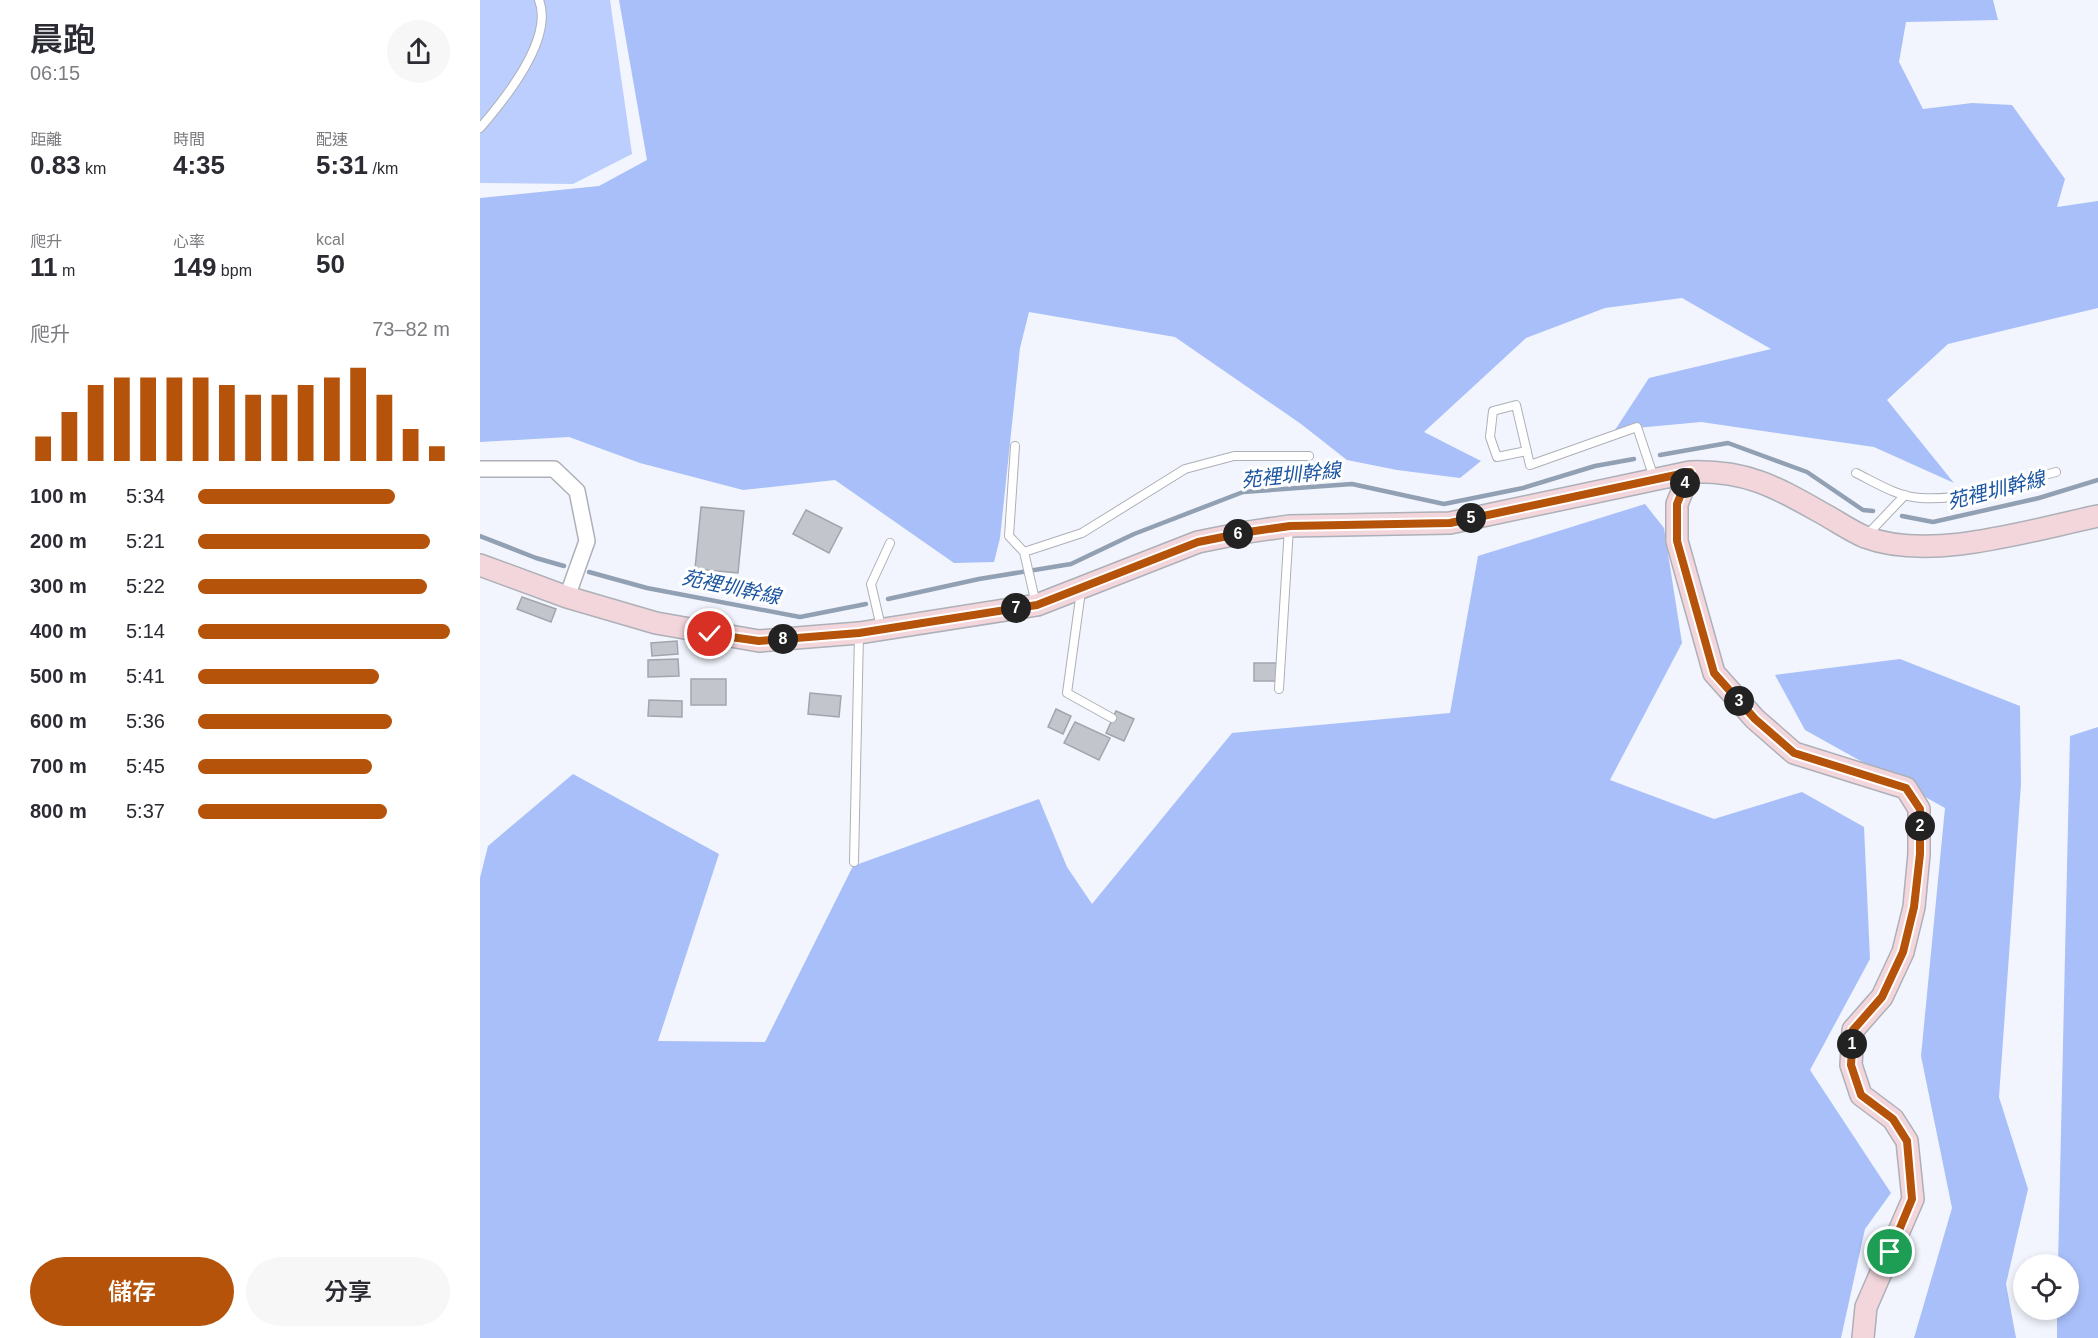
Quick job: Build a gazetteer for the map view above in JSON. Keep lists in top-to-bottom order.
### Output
{
  "water": ["苑裡圳幹線"],
  "page": {
    "heading": ["晨跑", "06:15"],
    "stats": [
      ["距離", "0.83 km"],
      ["時間", "4:35"],
      ["配速", "5:31 /km"],
      ["爬升", "11 m"],
      ["心率", "149 bpm"],
      ["kcal", "50"]
    ],
    "chart": ["爬升", "73–82 m"],
    "pins": [
      "4",
      "5",
      "6",
      "7",
      "8",
      "3",
      "2",
      "1"
    ],
    "list": [
      {
        "name": "100 m",
        "note": "5:34"
      },
      {
        "name": "200 m",
        "note": "5:21"
      },
      {
        "name": "300 m",
        "note": "5:22"
      },
      {
        "name": "400 m",
        "note": "5:14"
      },
      {
        "name": "500 m",
        "note": "5:41"
      },
      {
        "name": "600 m",
        "note": "5:36"
      },
      {
        "name": "700 m",
        "note": "5:45"
      },
      {
        "name": "800 m",
        "note": "5:37"
      }
    ],
    "buttons": ["儲存", "分享"]
  }
}
